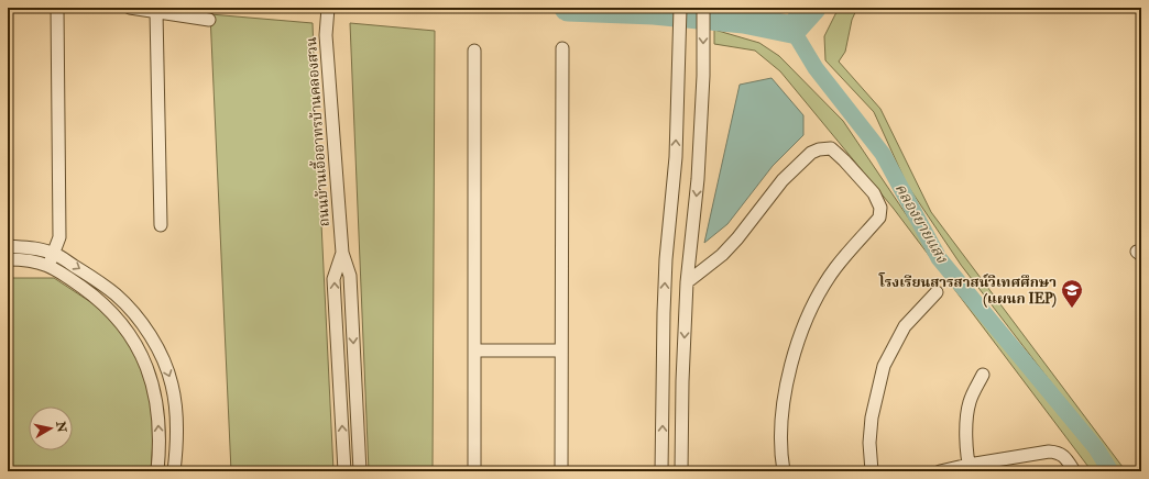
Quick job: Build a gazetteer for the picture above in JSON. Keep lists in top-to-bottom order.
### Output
{
  "streets": {
    "street": ["ถนนบ้านเอื้ออาทรบ้านคลองสวน"]
  },
  "water": ["คลองยายแสง"],
  "places": {
    "school or university": ["โรงเรียนสารสาสน์วิเทศศึกษา (แผนก IEP)"]
  },
  "north": "right"
}
